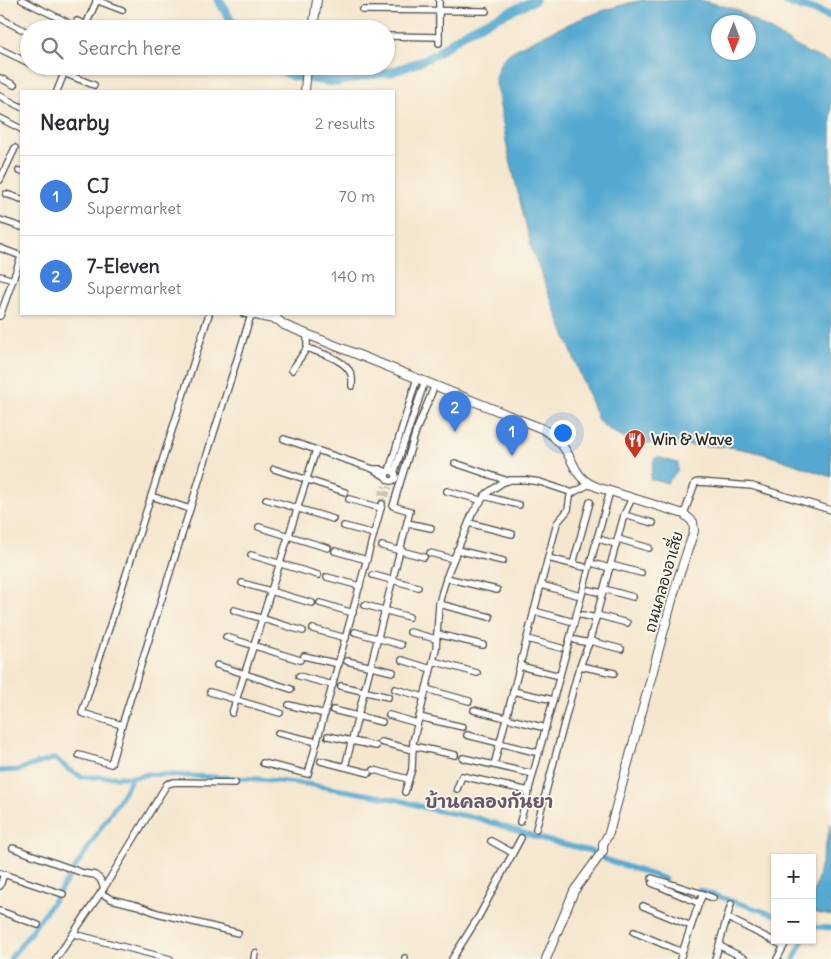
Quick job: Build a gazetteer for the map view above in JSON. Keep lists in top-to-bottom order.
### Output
{
  "streets": {
    "street": ["ถนนคลองอาเสี่ย"]
  },
  "districts": ["บ้านคลองกันยา"],
  "places": {
    "restaurant": ["Win & Wave"]
  },
  "north": "bottom",
  "page": {
    "search": "Search here",
    "heading": ["Nearby", "2 results"],
    "list": [
      {
        "mark": "1",
        "name": "CJ",
        "note": "Supermarket",
        "value": "70 m"
      },
      {
        "mark": "2",
        "name": "7-Eleven",
        "note": "Supermarket",
        "value": "140 m"
      }
    ],
    "pins": ["2", "1"],
    "map_buttons": ["+", "−"]
  }
}
